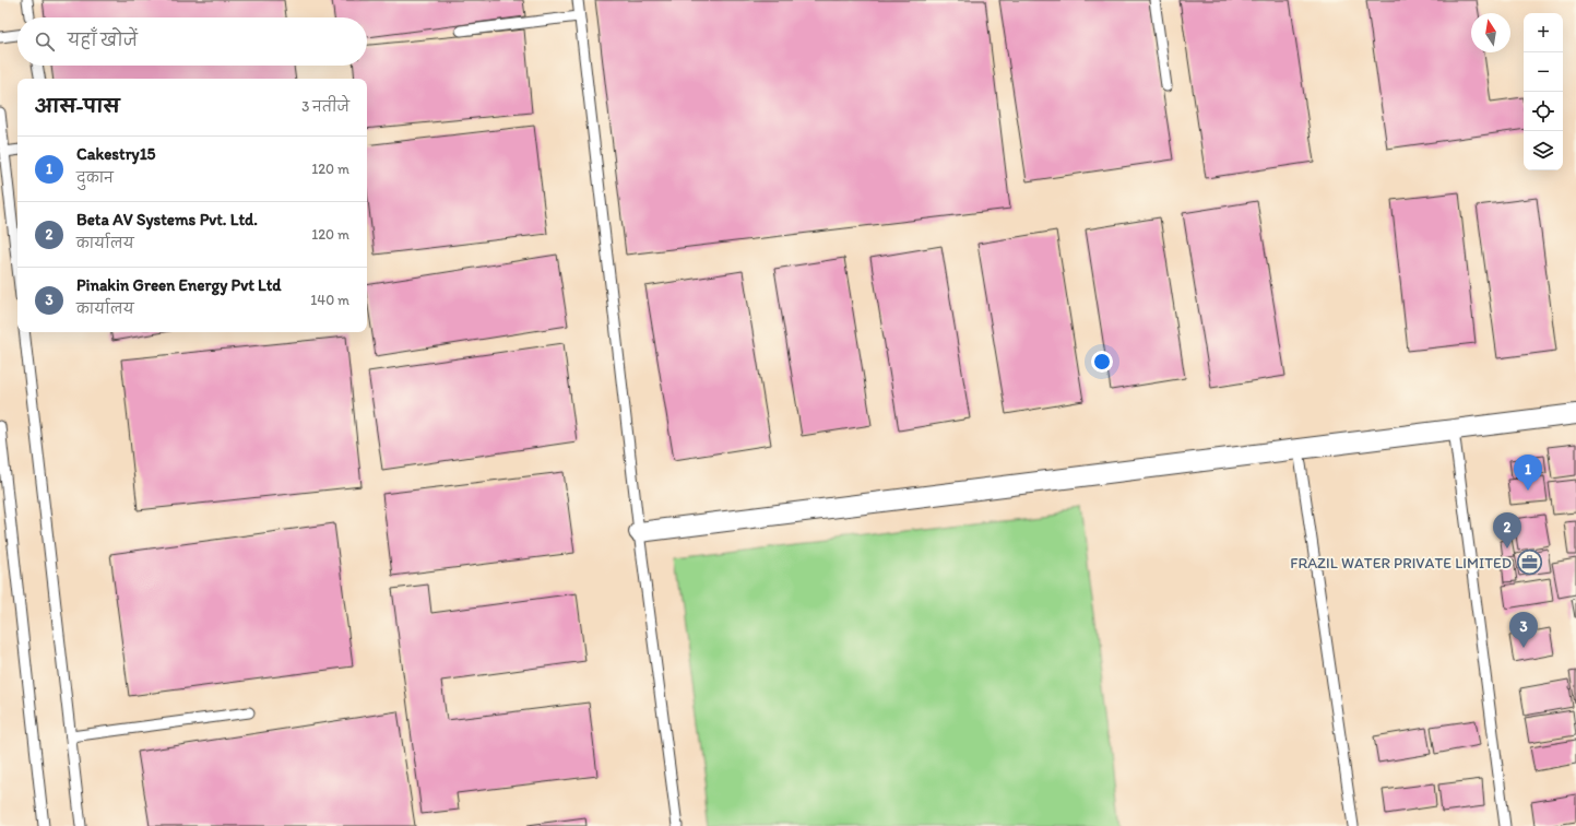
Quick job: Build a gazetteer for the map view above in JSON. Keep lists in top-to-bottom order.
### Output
{
  "places": {
    "office": ["FRAZIL WATER PRIVATE LIMITED"]
  },
  "north": "top",
  "page": {
    "map_buttons": ["+", "−"],
    "search": "यहाँ खोजें",
    "heading": ["आस-पास", "3 नतीजे"],
    "list": [
      {
        "mark": "1",
        "name": "Cakestry15",
        "note": "दुकान",
        "value": "120 m"
      },
      {
        "mark": "2",
        "name": "Beta AV Systems Pvt. Ltd.",
        "note": "कार्यालय",
        "value": "120 m"
      },
      {
        "mark": "3",
        "name": "Pinakin Green Energy Pvt Ltd",
        "note": "कार्यालय",
        "value": "140 m"
      }
    ],
    "pins": ["1", "2", "3"]
  }
}
